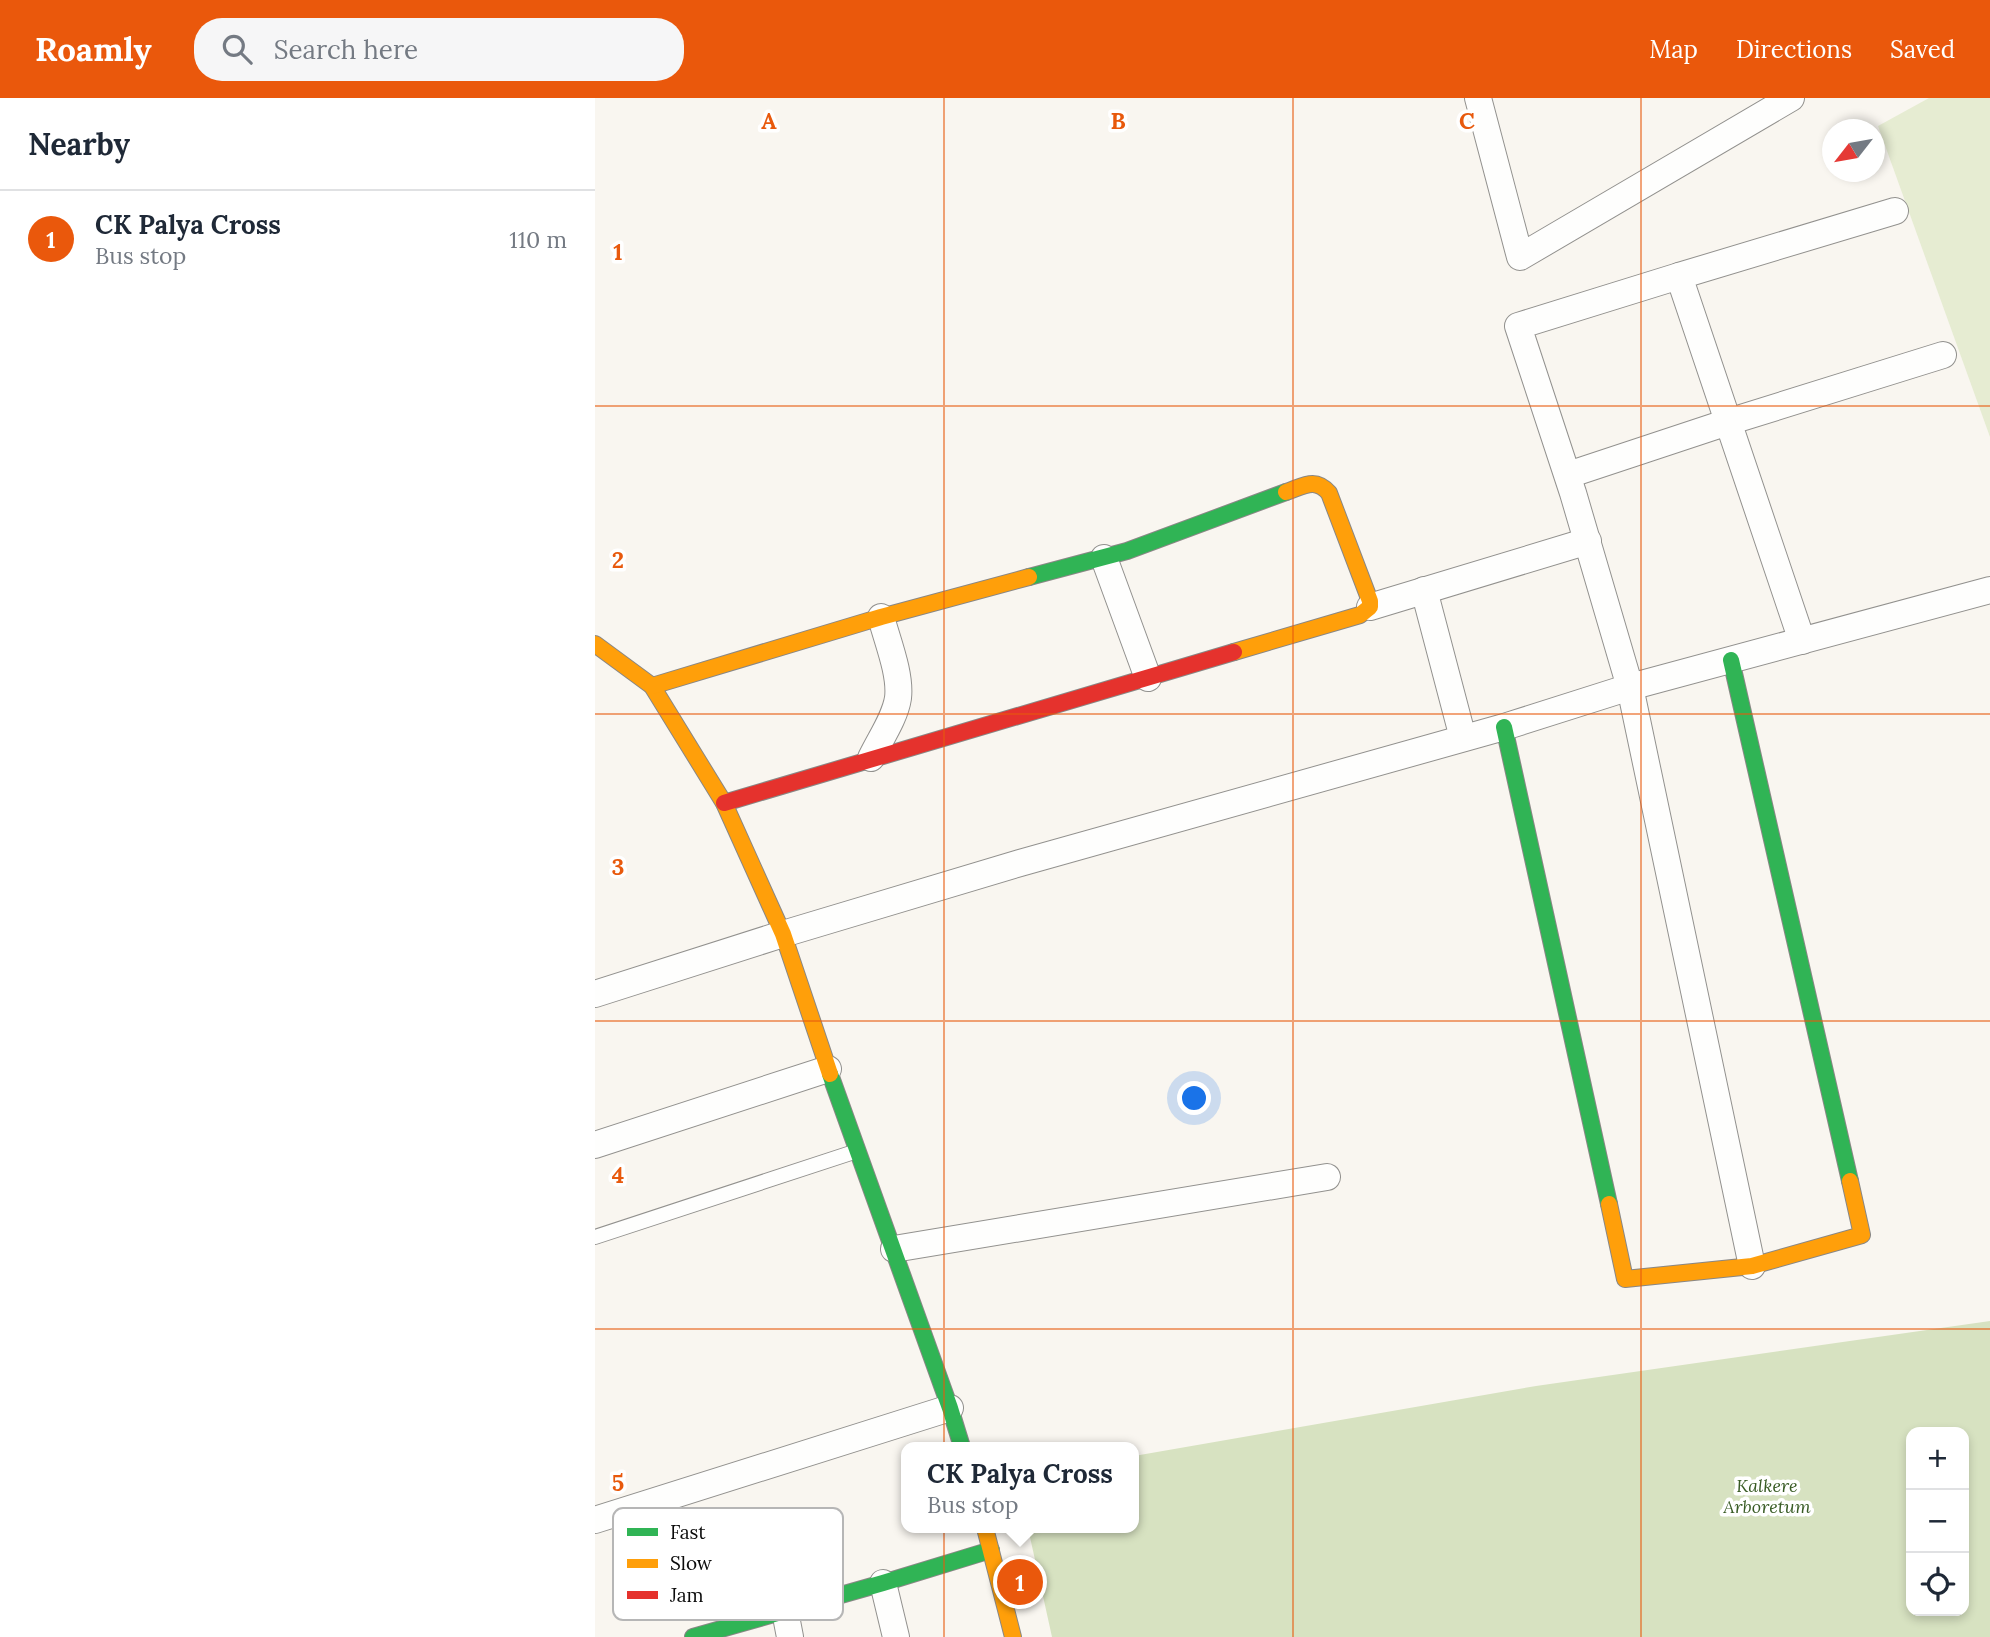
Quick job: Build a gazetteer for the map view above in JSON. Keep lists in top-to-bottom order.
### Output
{
  "parks": ["Kalkere Arboretum"],
  "legend": ["Fast", "Slow", "Jam"],
  "north": "bottom left",
  "page": {
    "header": "Roamly",
    "search": "Search here",
    "nav": ["Map", "Directions", "Saved"],
    "heading": "Nearby",
    "list": [
      {
        "mark": "1",
        "name": "CK Palya Cross",
        "note": "Bus stop",
        "value": "110 m"
      }
    ],
    "map_buttons": ["+", "−"],
    "popup": ["CK Palya Cross", "Bus stop"],
    "pins": "1"
  },
  "grid": {
    "columns": ["A", "B", "C"],
    "rows": [
      "1",
      "2",
      "3",
      "4",
      "5"
    ]
  }
}
